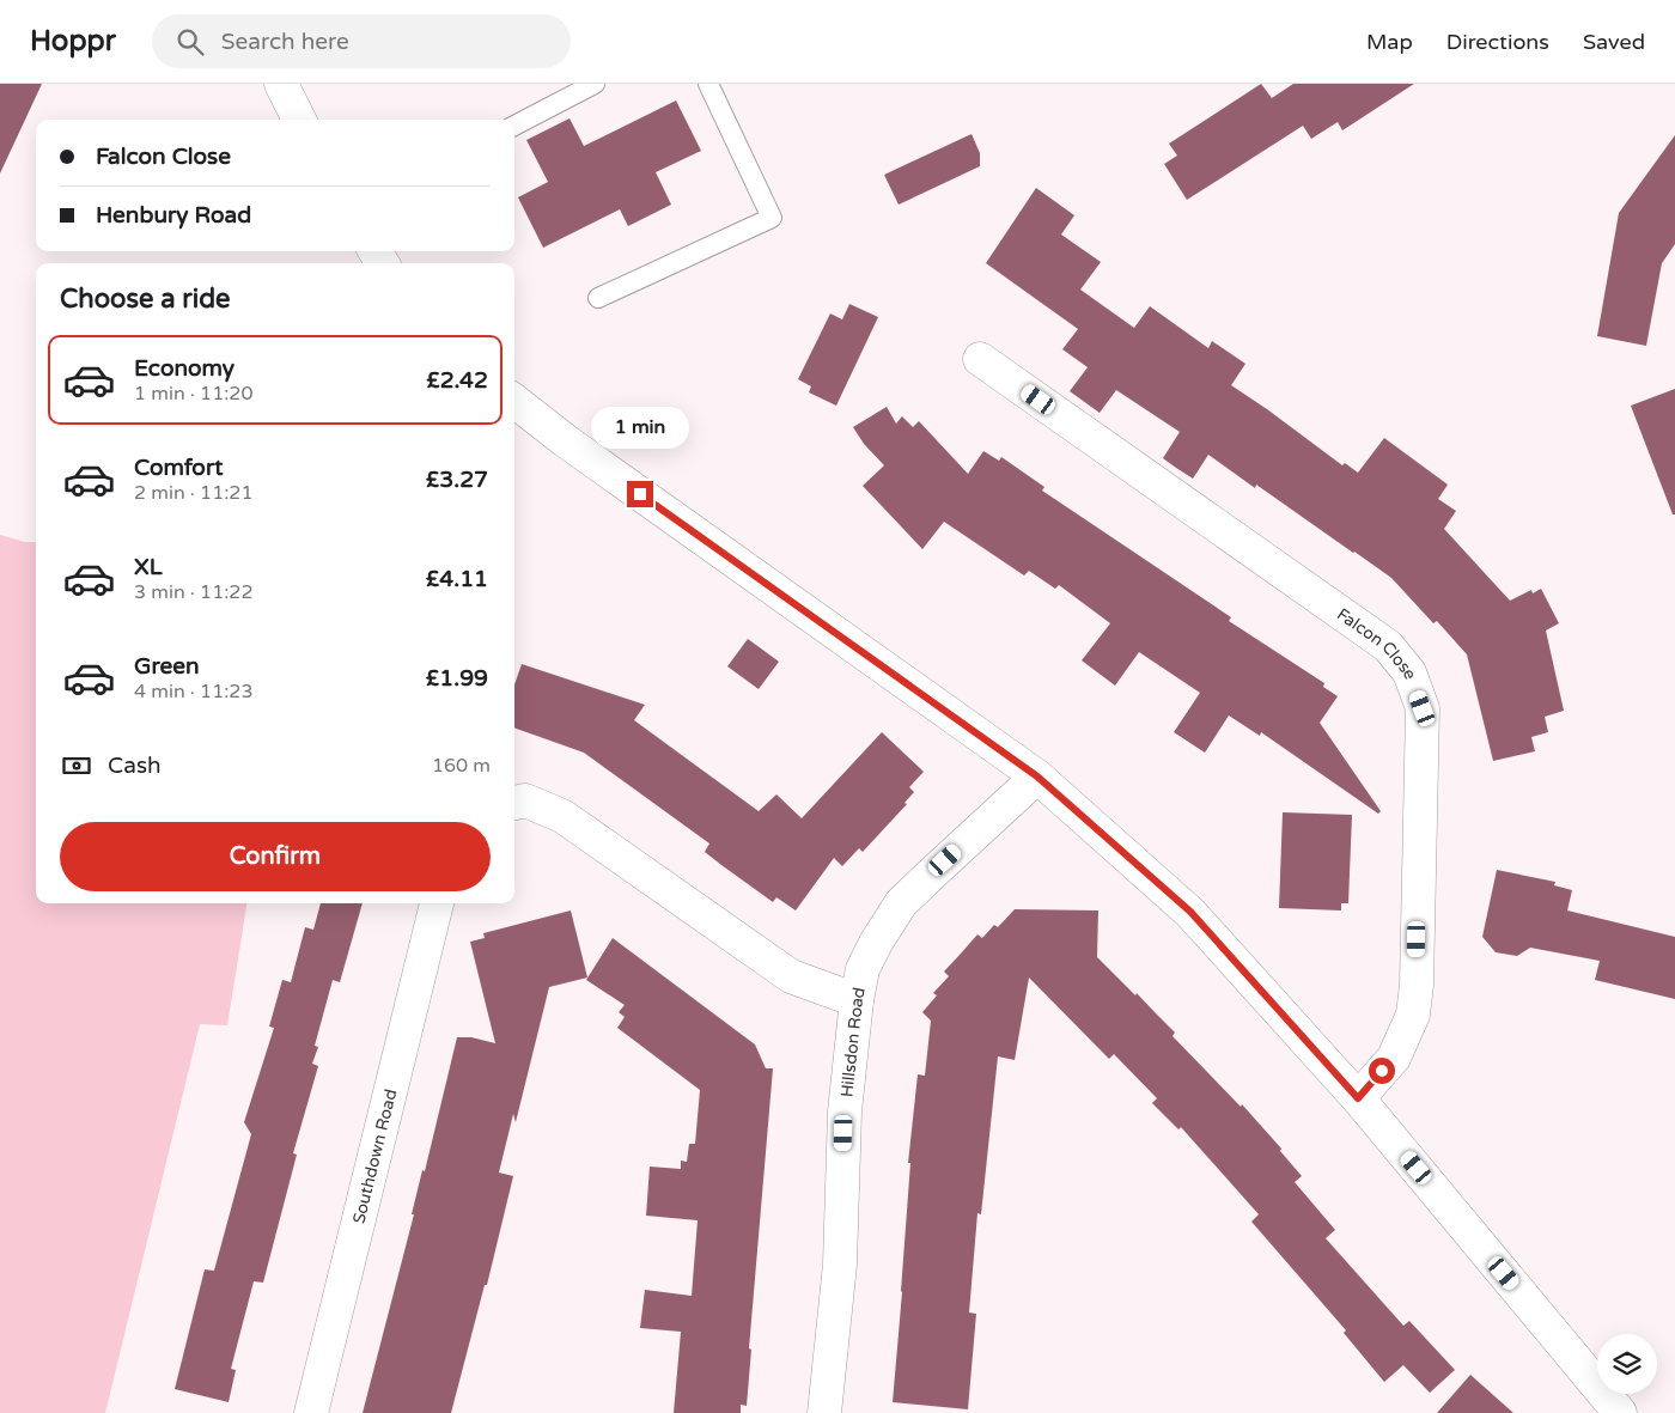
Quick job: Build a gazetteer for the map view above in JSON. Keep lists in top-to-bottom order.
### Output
{
  "streets": {
    "street": ["Falcon Close", "Hillsdon Road", "Southdown Road"]
  },
  "page": {
    "header": "Hoppr",
    "search": "Search here",
    "nav": ["Map", "Directions", "Saved"],
    "banner": ["Falcon Close", "Henbury Road"],
    "heading": "Choose a ride",
    "list": [
      {
        "name": "Economy",
        "note": "1 min · 11:20",
        "value": "£2.42"
      },
      {
        "name": "Comfort",
        "note": "2 min · 11:21",
        "value": "£3.27"
      },
      {
        "name": "XL",
        "note": "3 min · 11:22",
        "value": "£4.11"
      },
      {
        "name": "Green",
        "note": "4 min · 11:23",
        "value": "£1.99"
      }
    ],
    "bubble": "1 min",
    "pay": ["Cash", "160 m"],
    "buttons": "Confirm"
  }
}
